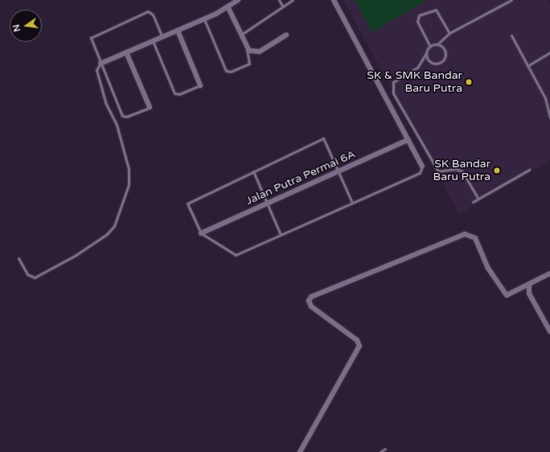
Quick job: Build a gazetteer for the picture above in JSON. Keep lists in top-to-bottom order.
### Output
{
  "streets": {
    "street": ["Jalan Putra Permai 6A"]
  },
  "places": ["SK & SMK Bandar Baru Putra", "SK Bandar Baru Putra"],
  "north": "left"
}
